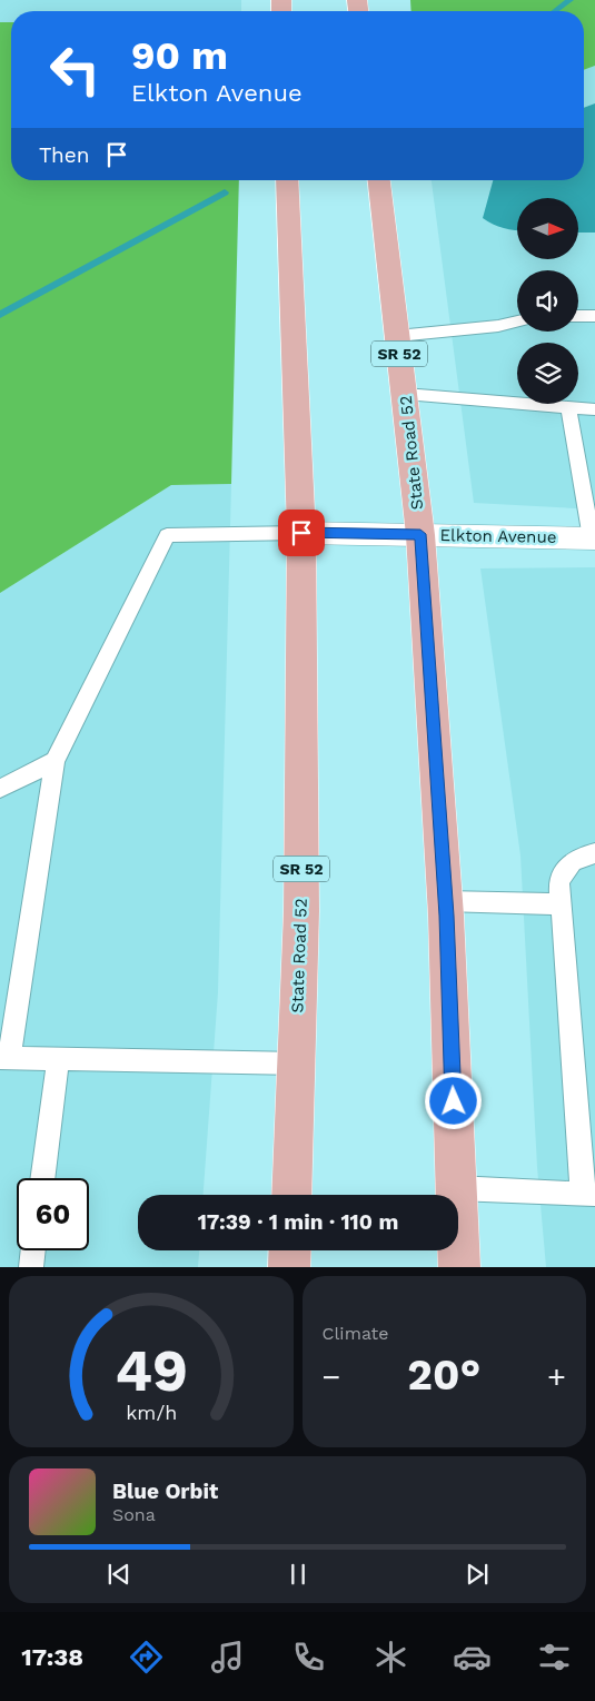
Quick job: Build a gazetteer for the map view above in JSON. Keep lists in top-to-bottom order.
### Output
{
  "streets": {
    "main road": ["SR 52", "State Road 52"],
    "street": ["Elkton Avenue"]
  },
  "crossings": [
    ["State Road 52", "Elkton Avenue"]
  ],
  "north": "right",
  "page": {
    "turn": ["90 m", "Elkton Avenue"],
    "then": "Then",
    "limit": "60",
    "trip": "17:39 · 1 min · 110 m",
    "tile": "Climate",
    "heat": ["−", "20°", "+"],
    "song": ["Blue Orbit", "Sona"],
    "tabs": "17:38",
    "gauge": ["49", "km/h"]
  }
}
